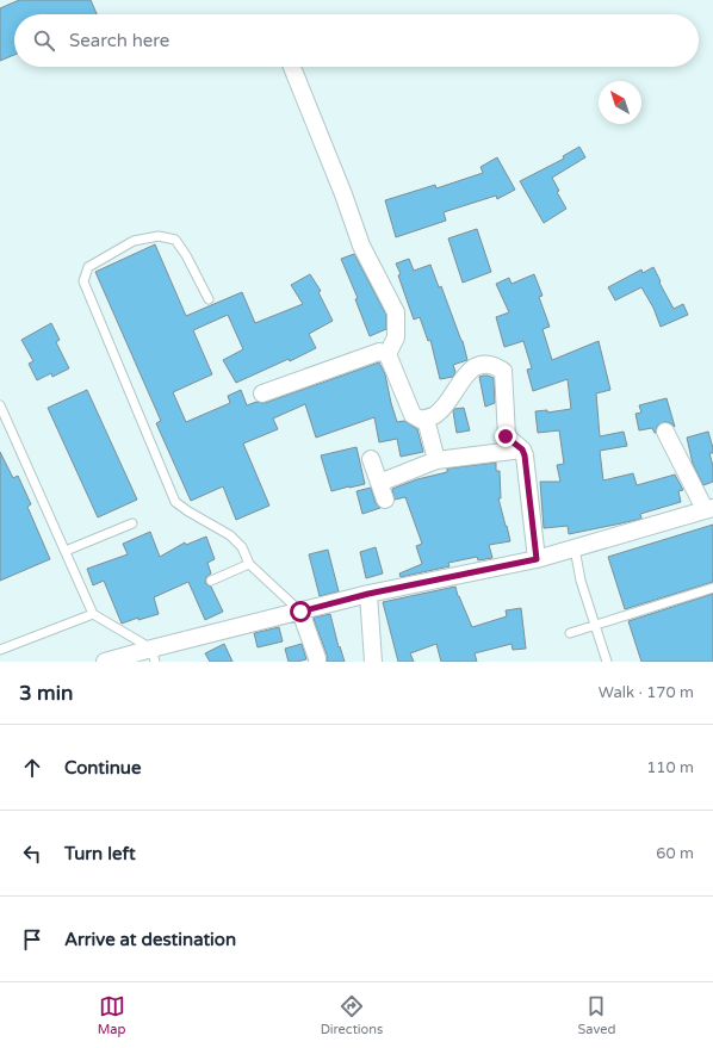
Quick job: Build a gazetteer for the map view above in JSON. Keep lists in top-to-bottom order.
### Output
{
  "north": "top left",
  "page": {
    "search": "Search here",
    "heading": ["3 min", "Walk · 170 m"],
    "list": [
      ["Continue", "110 m"],
      ["Turn left", "60 m"],
      "Arrive at destination"
    ],
    "nav": ["Map", "Directions", "Saved"]
  }
}
